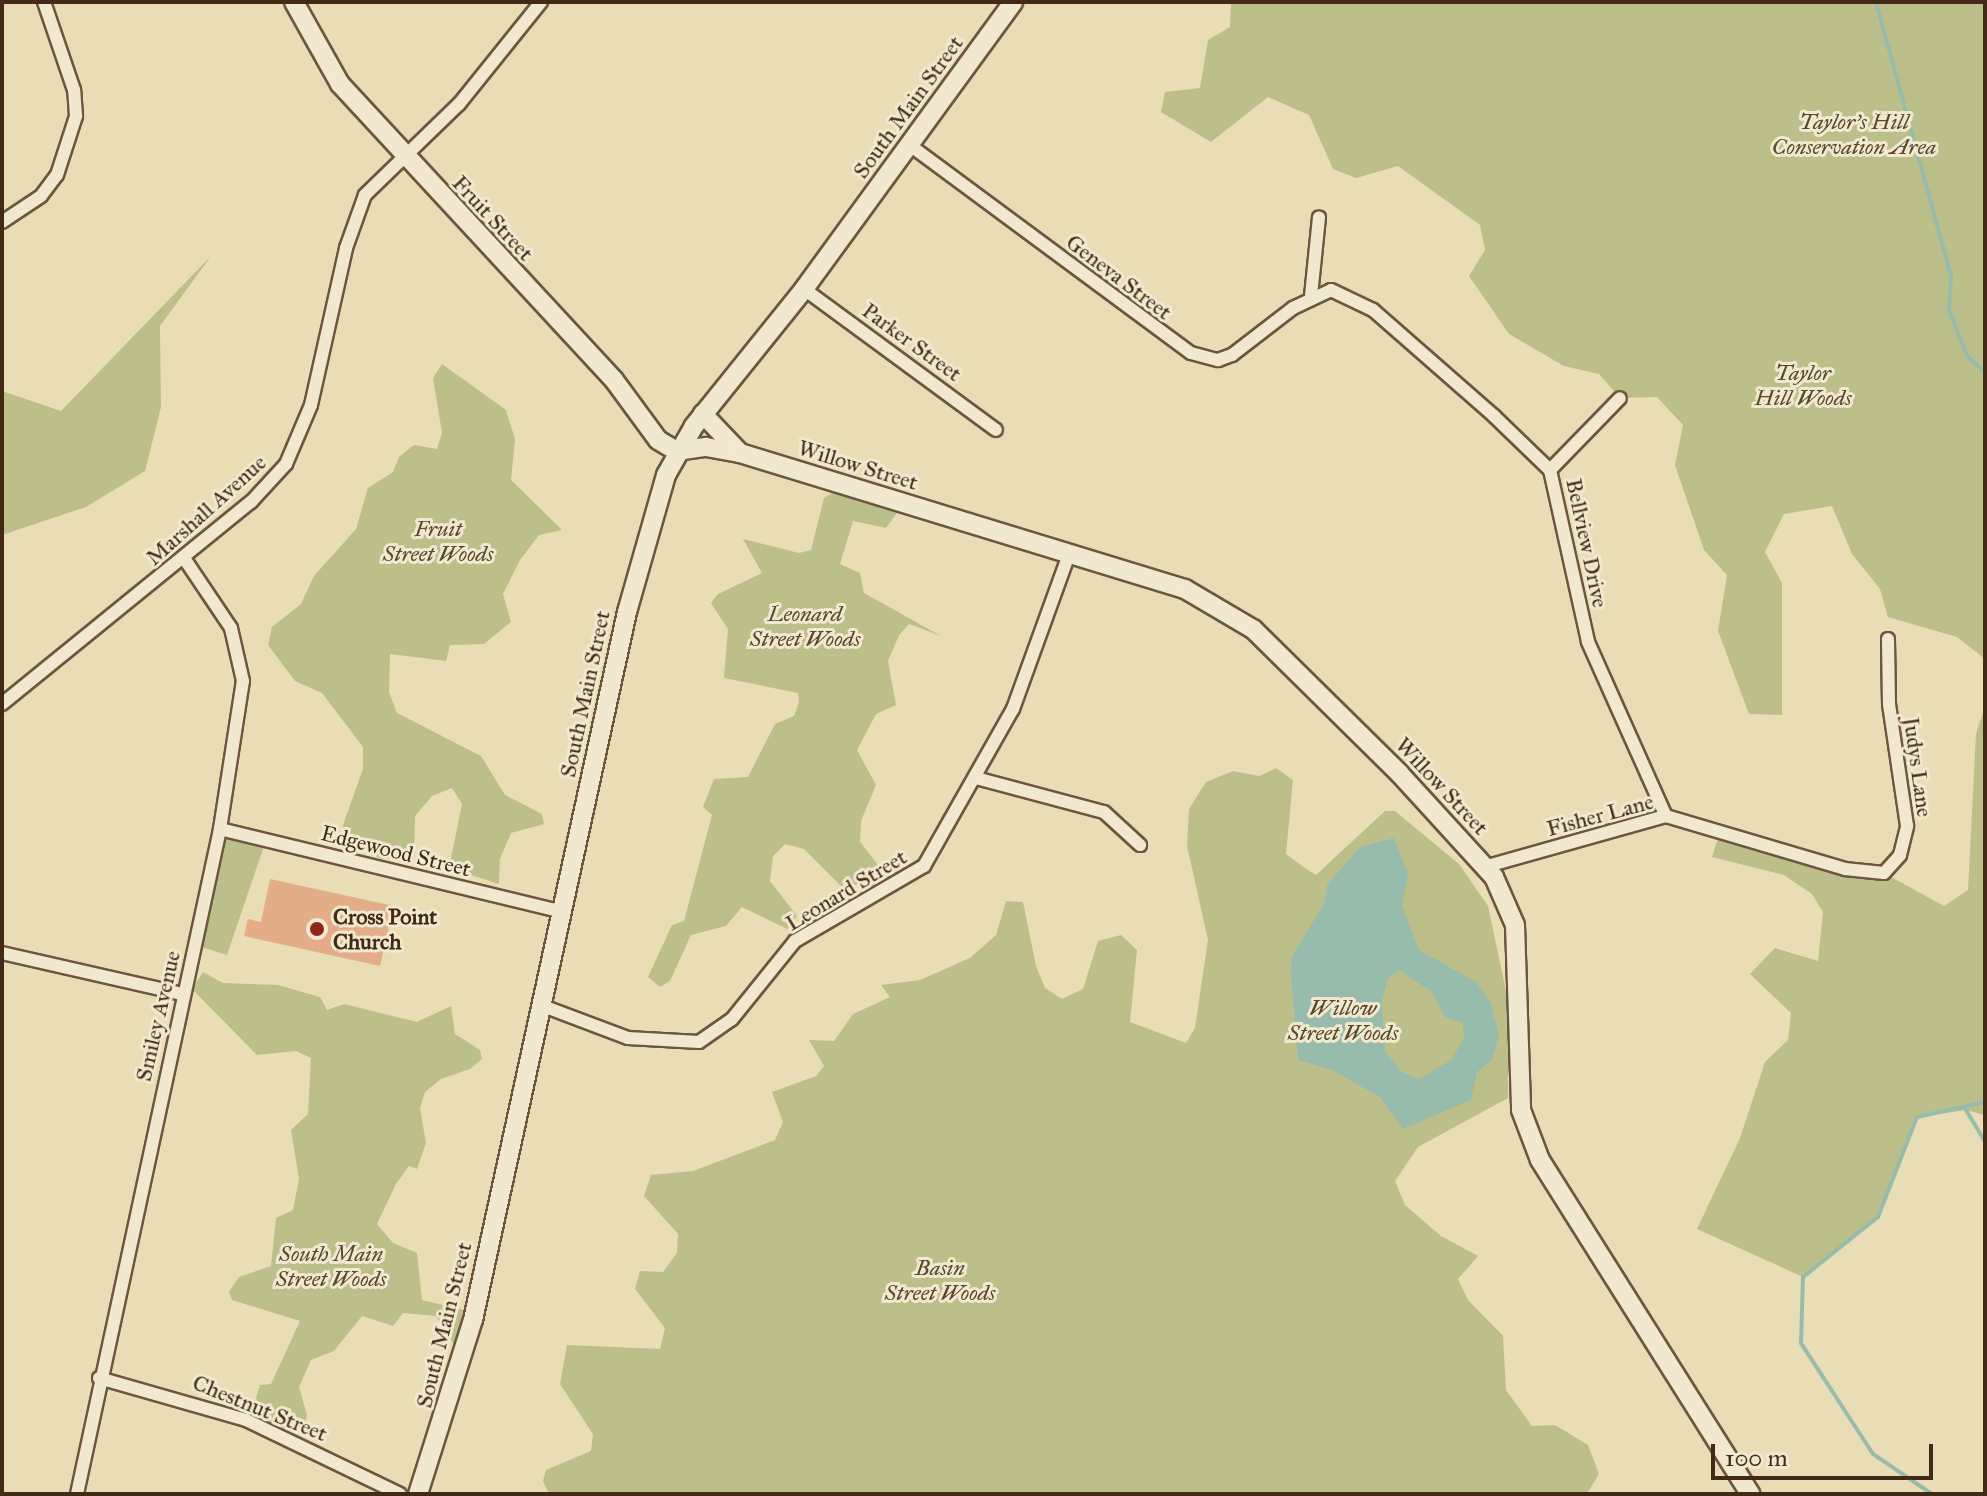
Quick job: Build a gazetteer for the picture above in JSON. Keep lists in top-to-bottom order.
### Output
{
  "streets": {
    "street": [
      "South Main Street",
      "Fruit Street",
      "Geneva Street",
      "Parker Street",
      "Willow Street",
      "Marshall Avenue",
      "Bellview Drive",
      "Judys Lane",
      "Fisher Lane",
      "Edgewood Street",
      "Leonard Street",
      "Smiley Avenue",
      "Chestnut Street"
    ]
  },
  "crossings": [
    ["South Main Street", "Fruit Street"],
    ["South Main Street", "Geneva Street"],
    ["South Main Street", "Parker Street"],
    ["South Main Street", "Willow Street"],
    ["South Main Street", "Edgewood Street"],
    ["South Main Street", "Leonard Street"],
    ["Fruit Street", "Willow Street"],
    ["Fruit Street", "Marshall Avenue"],
    ["Geneva Street", "Bellview Drive"],
    ["Willow Street", "Fisher Lane"],
    ["Willow Street", "Leonard Street"],
    ["Marshall Avenue", "Smiley Avenue"],
    ["Bellview Drive", "Fisher Lane"],
    ["Judys Lane", "Fisher Lane"],
    ["Edgewood Street", "Smiley Avenue"],
    ["Smiley Avenue", "Chestnut Street"]
  ],
  "parks": [
    "Taylor's Hill Conservation Area",
    "Taylor Hill Woods",
    "Fruit Street Woods",
    "Leonard Street Woods",
    "Willow Street Woods",
    "South Main Street Woods",
    "Basin Street Woods"
  ],
  "places": ["Cross Point Church"],
  "scale_bar": "100 m"
}
